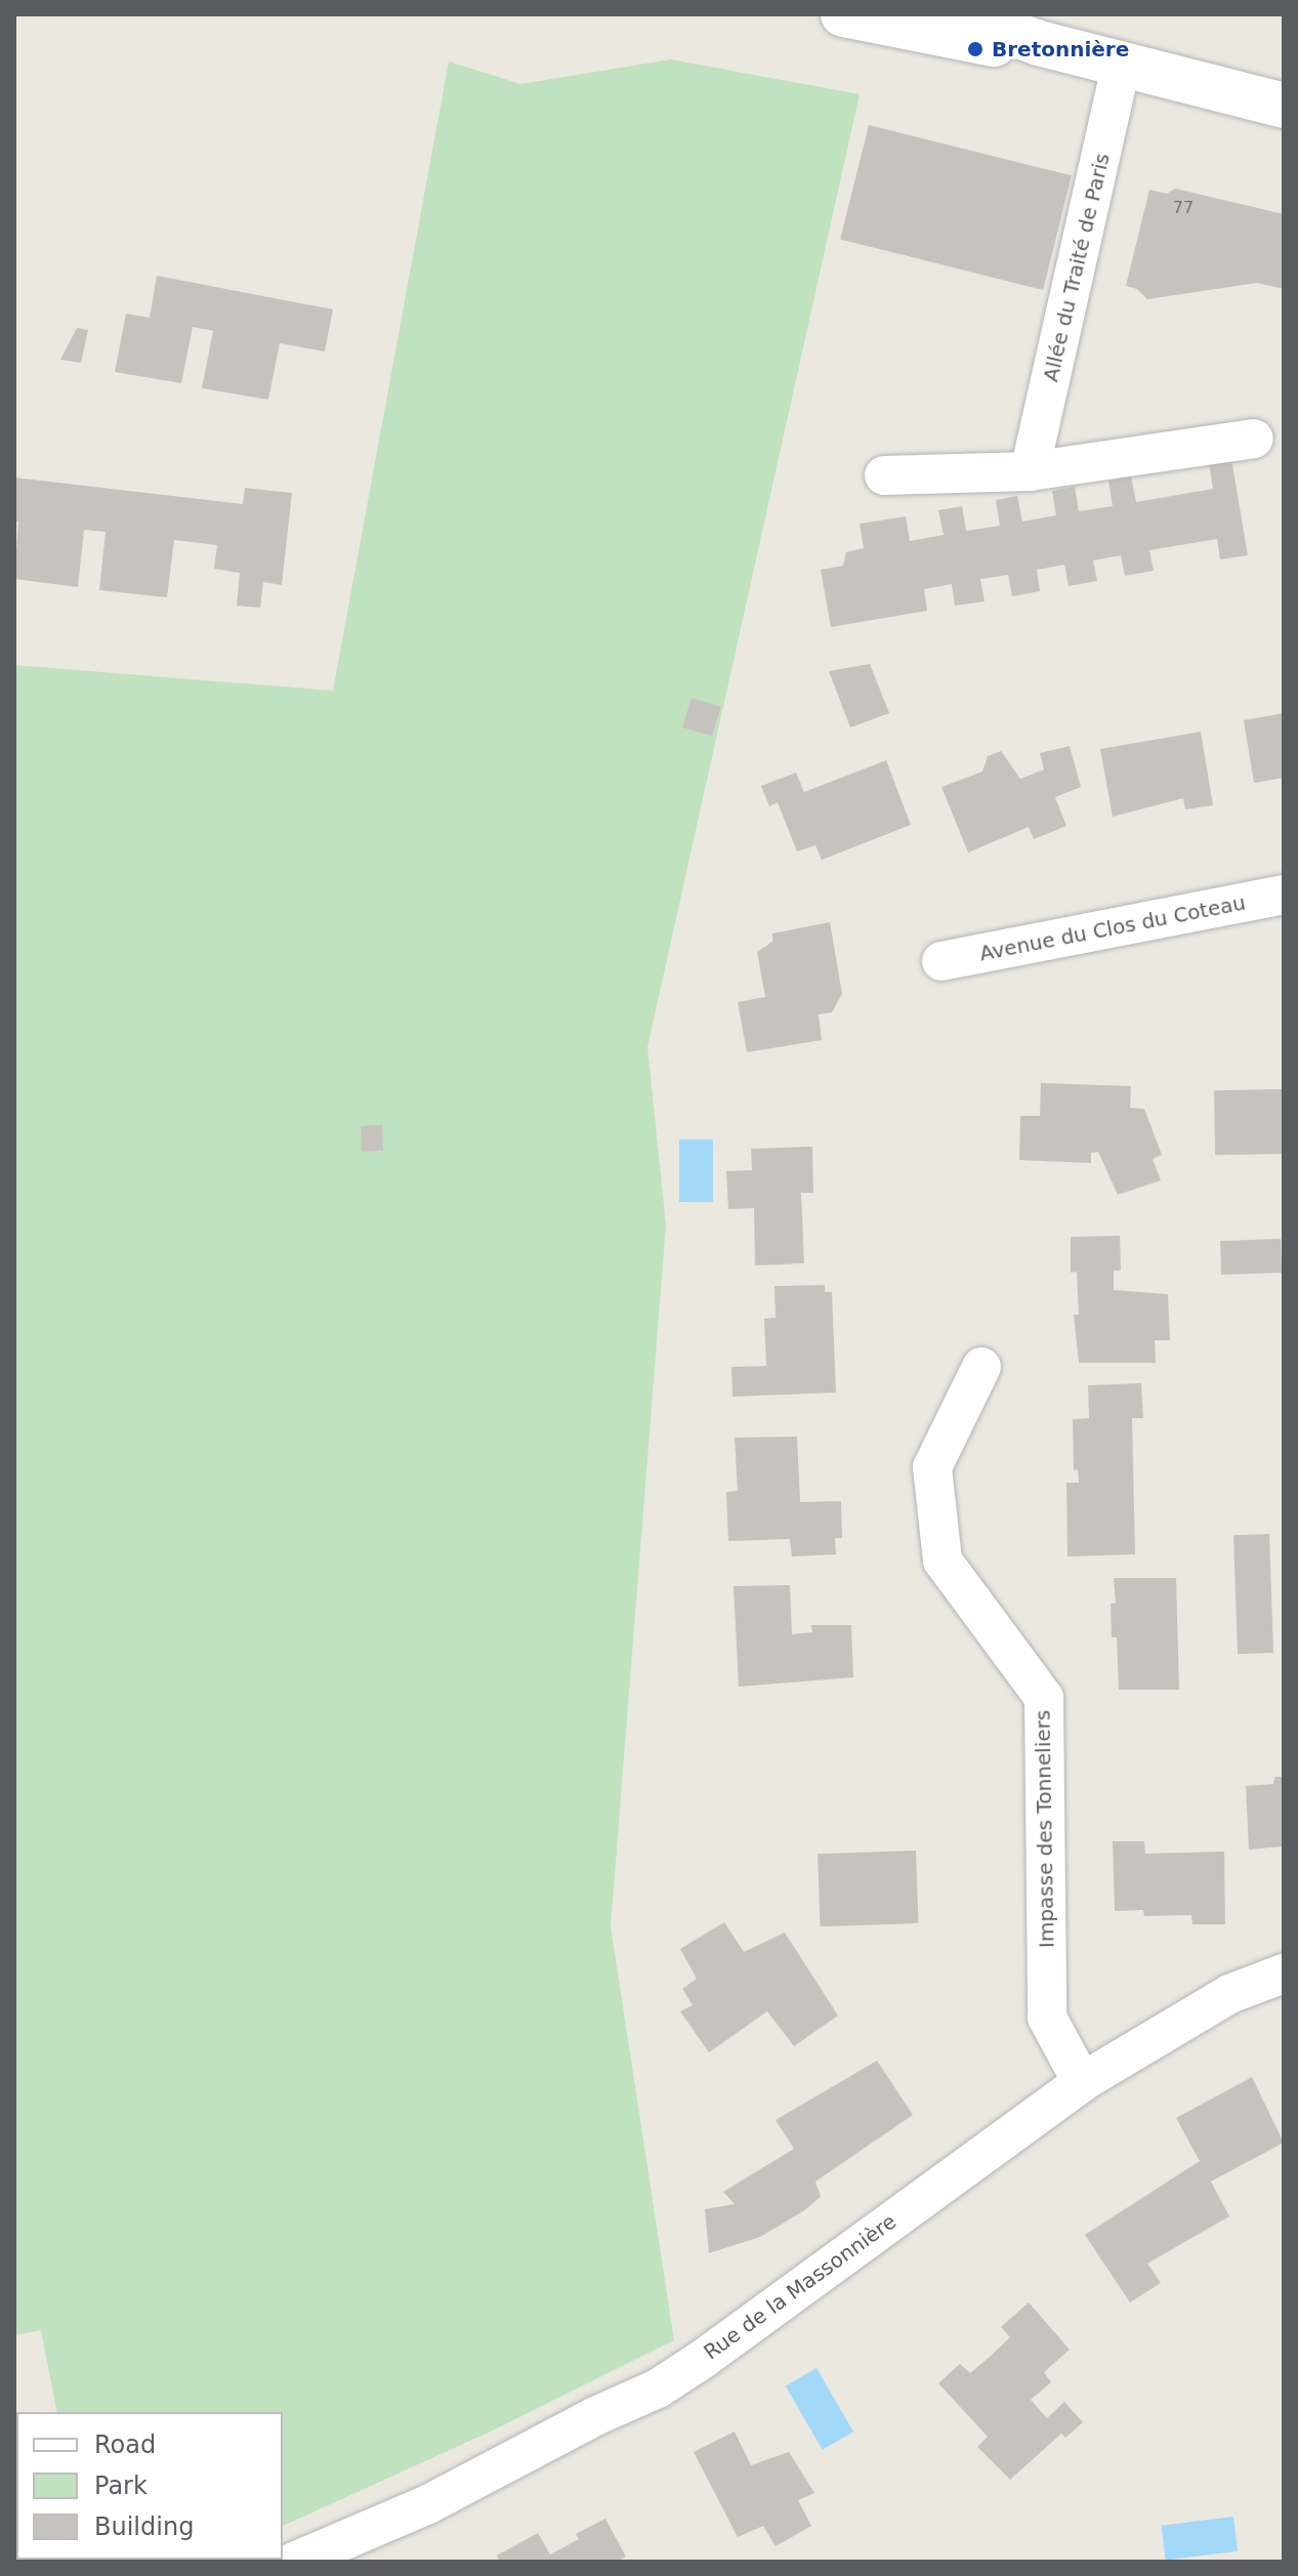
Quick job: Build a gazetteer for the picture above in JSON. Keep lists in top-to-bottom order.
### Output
{
  "streets": {
    "street": [
      "Allée du Traité de Paris",
      "Avenue du Clos du Coteau",
      "Impasse des Tonneliers",
      "Rue de la Massonnière"
    ]
  },
  "crossings": [
    ["Impasse des Tonneliers", "Rue de la Massonnière"]
  ],
  "places": ["Bretonnière"],
  "house_numbers": ["77"],
  "legend": ["Road", "Park", "Building"]
}
